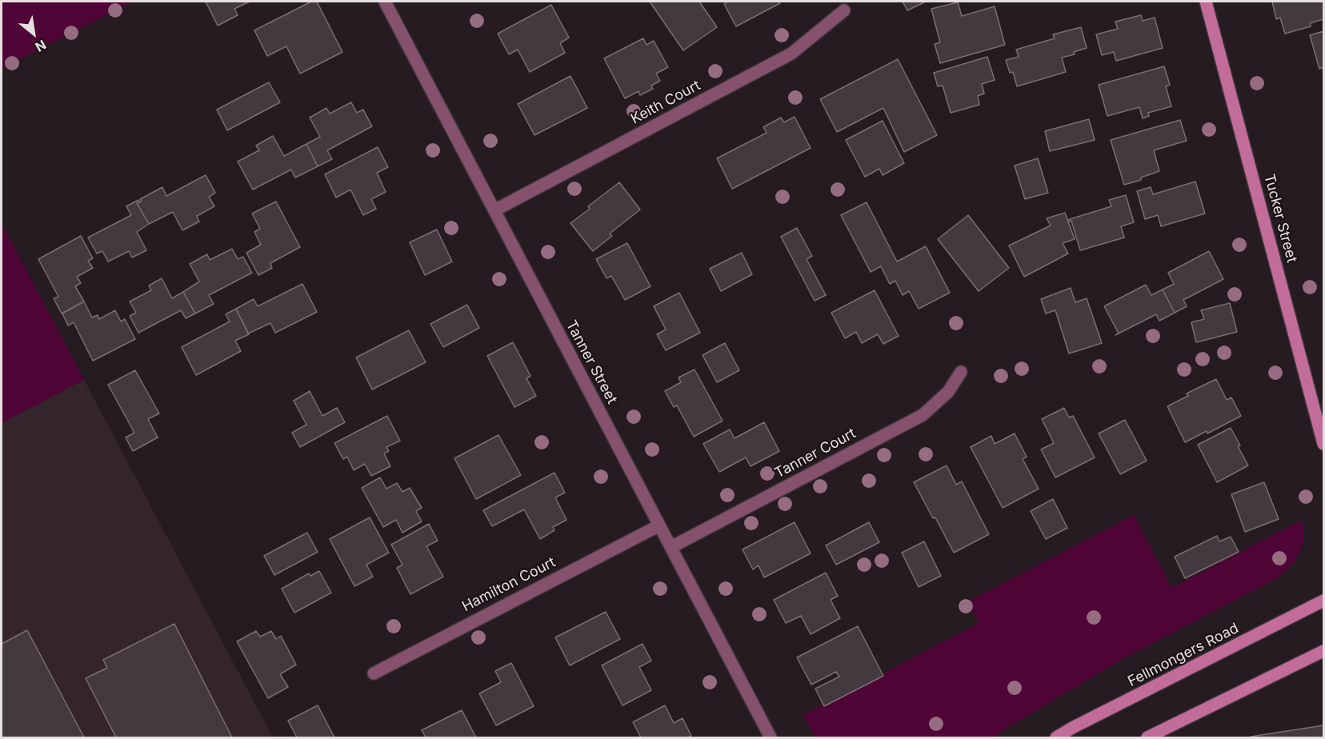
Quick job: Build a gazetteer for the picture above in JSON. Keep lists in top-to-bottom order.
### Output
{
  "streets": {
    "main road": ["Tucker Street", "Fellmongers Road"],
    "street": [
      "Keith Court",
      "Tanner Street",
      "Tanner Court",
      "Hamilton Court"
    ]
  },
  "crossings": [
    ["Keith Court", "Tanner Street"],
    ["Tanner Street", "Tanner Court"],
    ["Tanner Street", "Hamilton Court"]
  ],
  "north": "bottom right"
}
